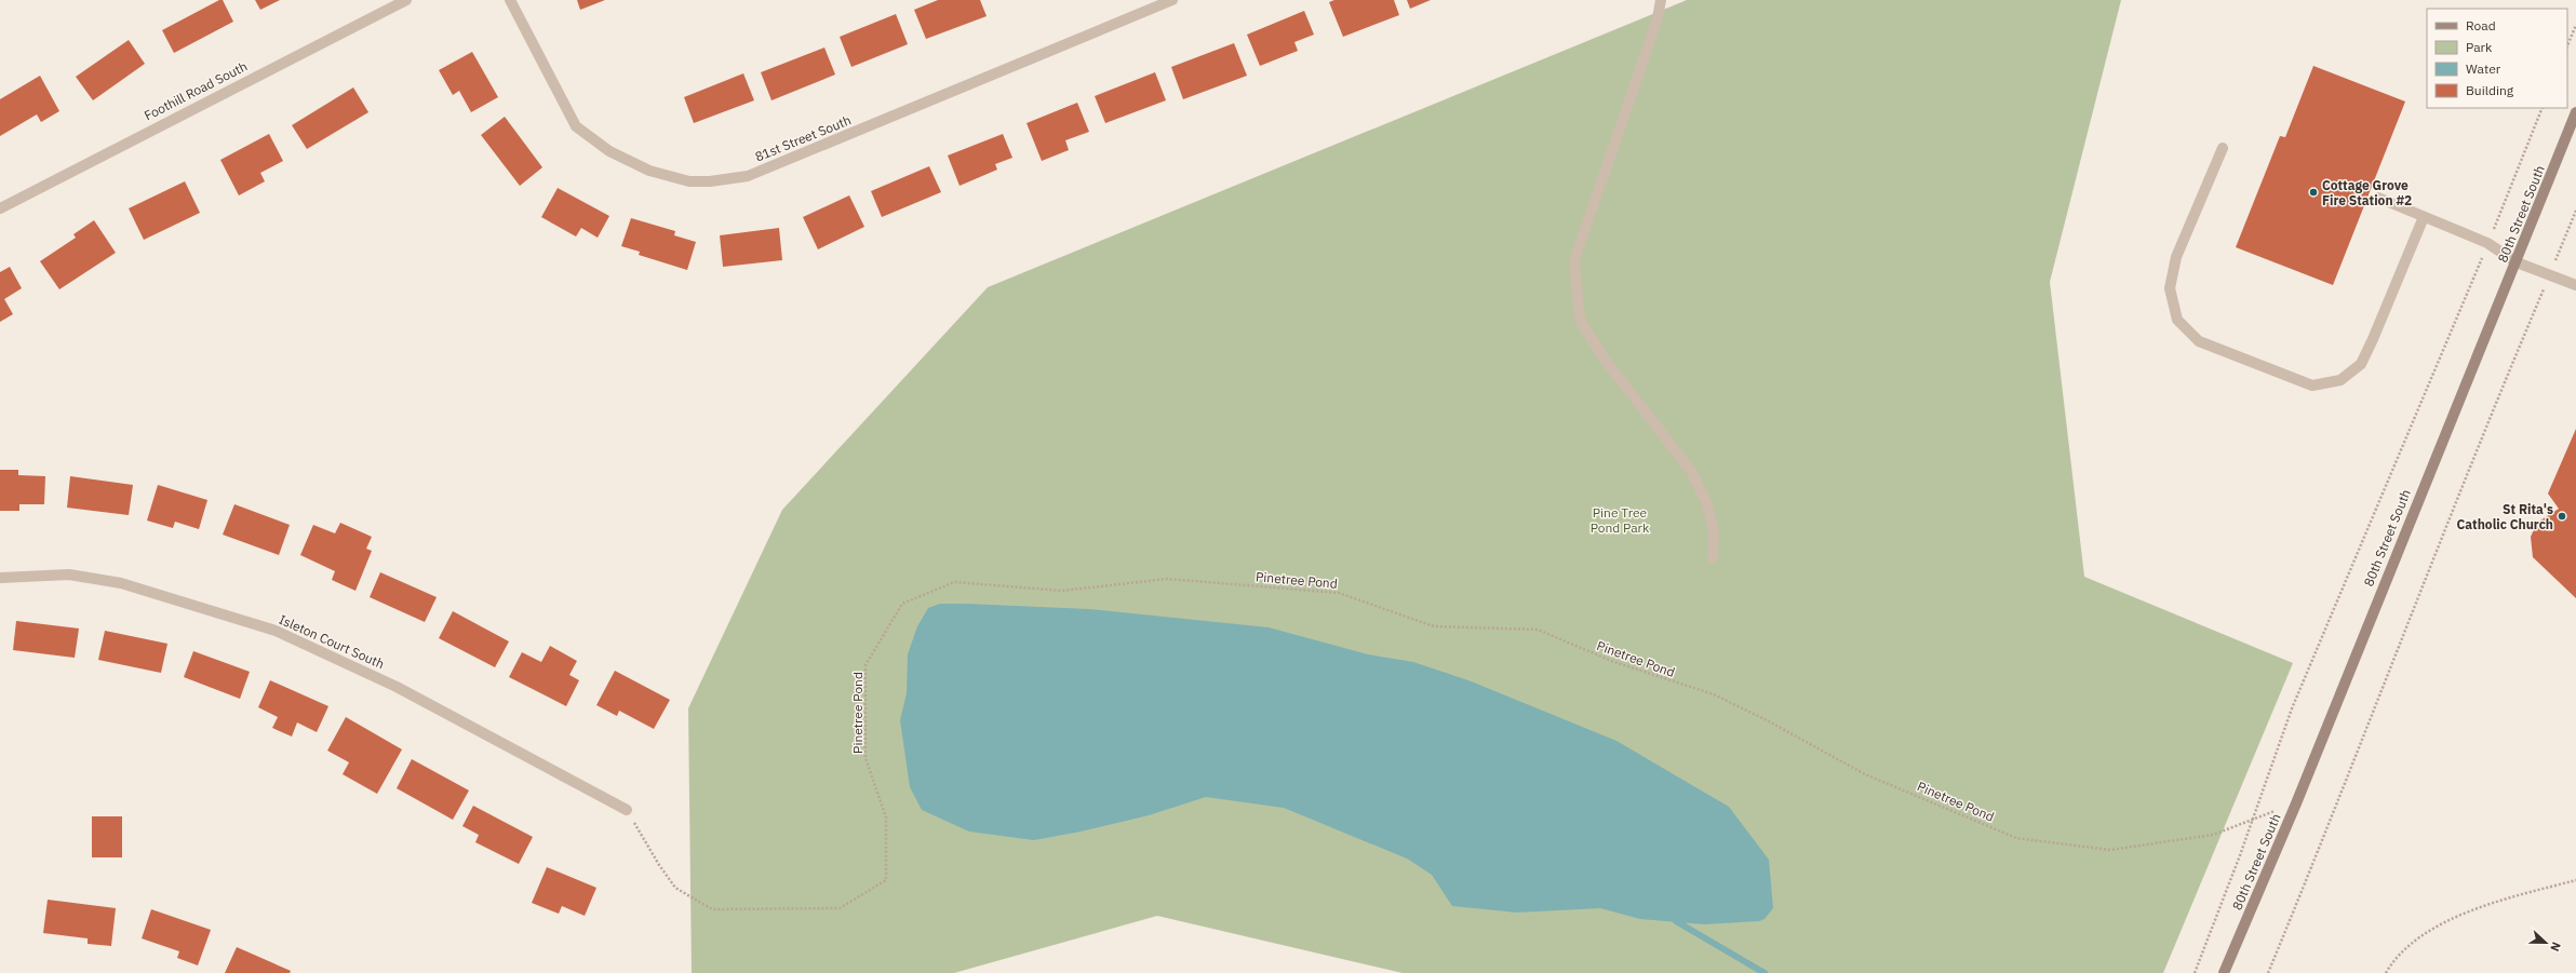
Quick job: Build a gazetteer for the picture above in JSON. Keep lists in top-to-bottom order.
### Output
{
  "streets": {
    "main road": ["80th Street South"],
    "street": ["Foothill Road South", "81st Street South", "Isleton Court South"],
    "path": ["Pinetree Pond"]
  },
  "crossings": [
    ["80th Street South", "Pinetree Pond"],
    ["Pinetree Pond", "Isleton Court South"]
  ],
  "parks": ["Pine Tree Pond Park"],
  "places": ["Cottage Grove Fire Station #2", "St Rita's Catholic Church"],
  "legend": [
    "Road",
    "Park",
    "Water",
    "Building"
  ],
  "north": "right"
}
